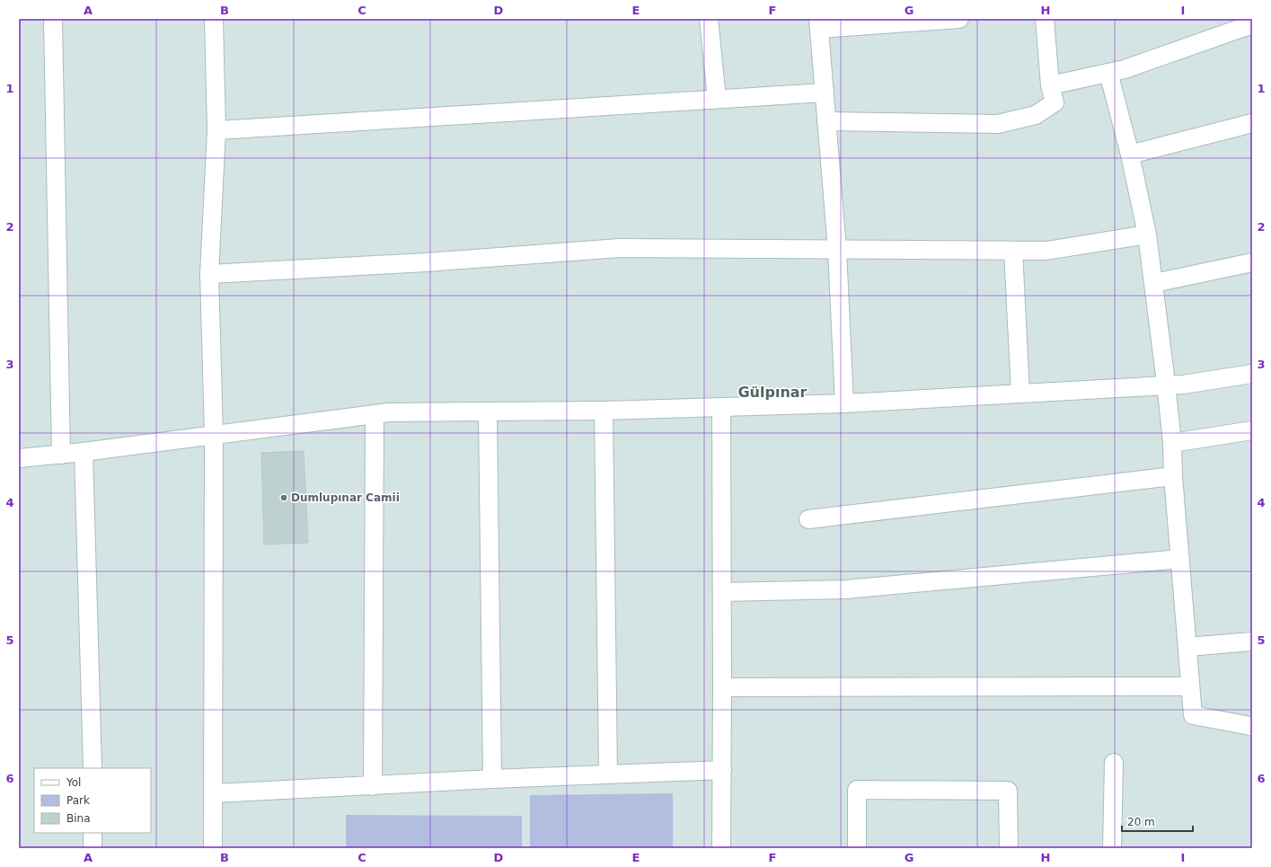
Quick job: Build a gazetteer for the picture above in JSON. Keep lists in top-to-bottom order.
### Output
{
  "districts": ["Gülpınar"],
  "places": ["Dumlupınar Camii"],
  "legend": ["Yol", "Park", "Bina"],
  "scale_bar": "20 m",
  "grid": {
    "columns": [
      "A",
      "B",
      "C",
      "D",
      "E",
      "F",
      "G",
      "H",
      "I"
    ],
    "rows": [
      "1",
      "2",
      "3",
      "4",
      "5",
      "6"
    ]
  }
}
